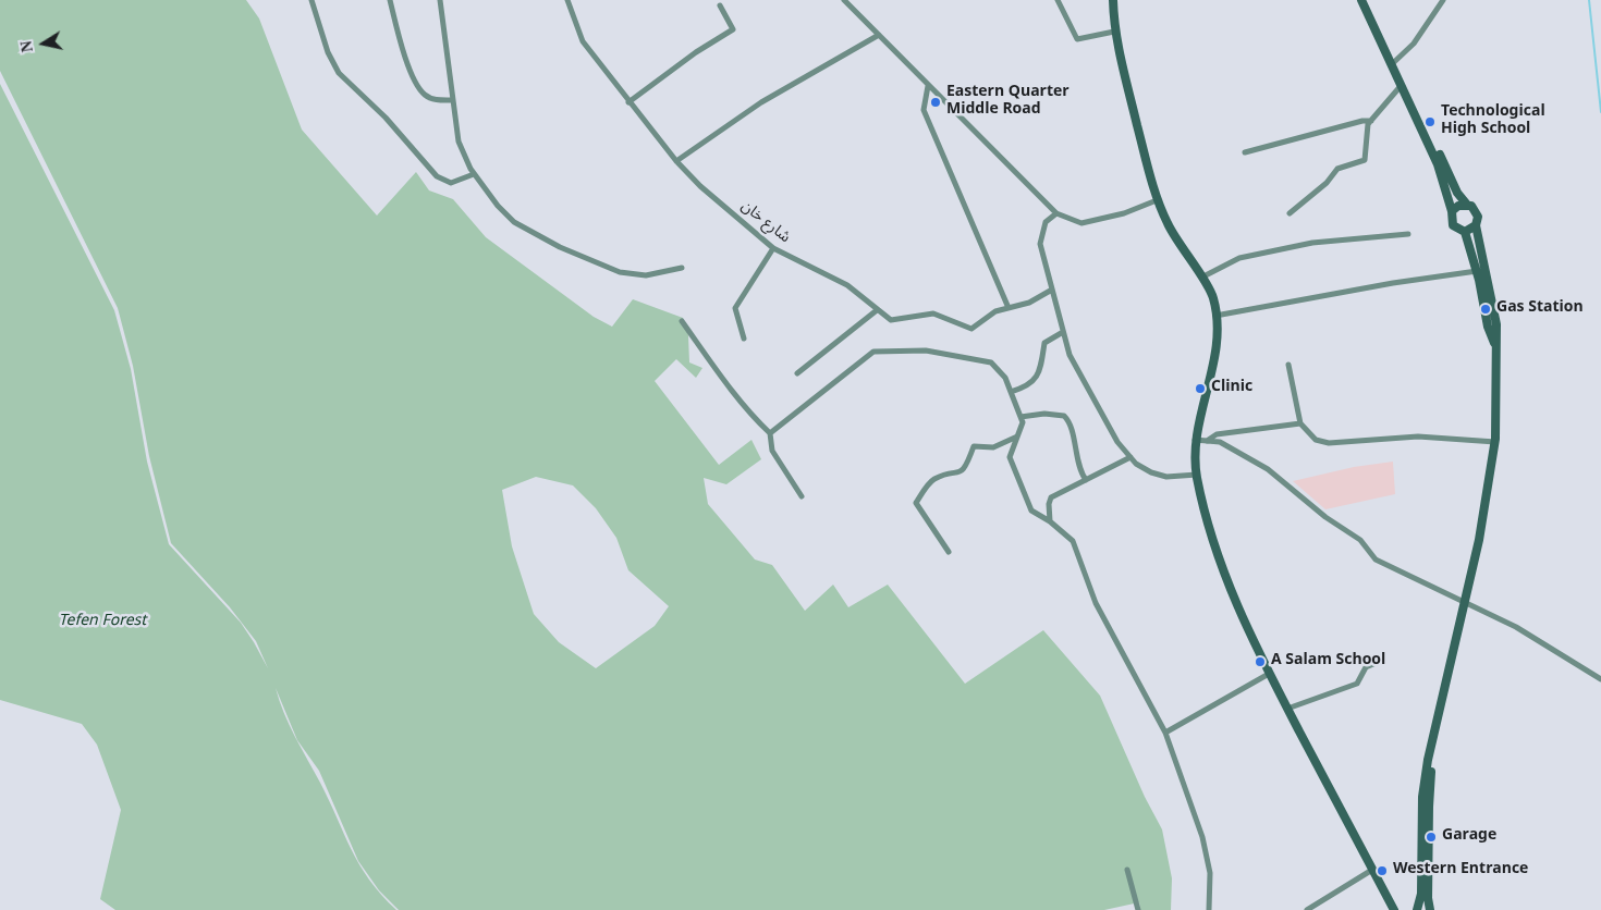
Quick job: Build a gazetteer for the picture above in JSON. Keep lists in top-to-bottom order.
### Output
{
  "streets": {
    "street": ["شارع خان"]
  },
  "parks": ["Tefen Forest"],
  "places": [
    "Eastern Quarter Middle Road",
    "Technological High School",
    "Gas Station",
    "Clinic",
    "A Salam School",
    "Garage",
    "Western Entrance"
  ],
  "north": "left"
}
